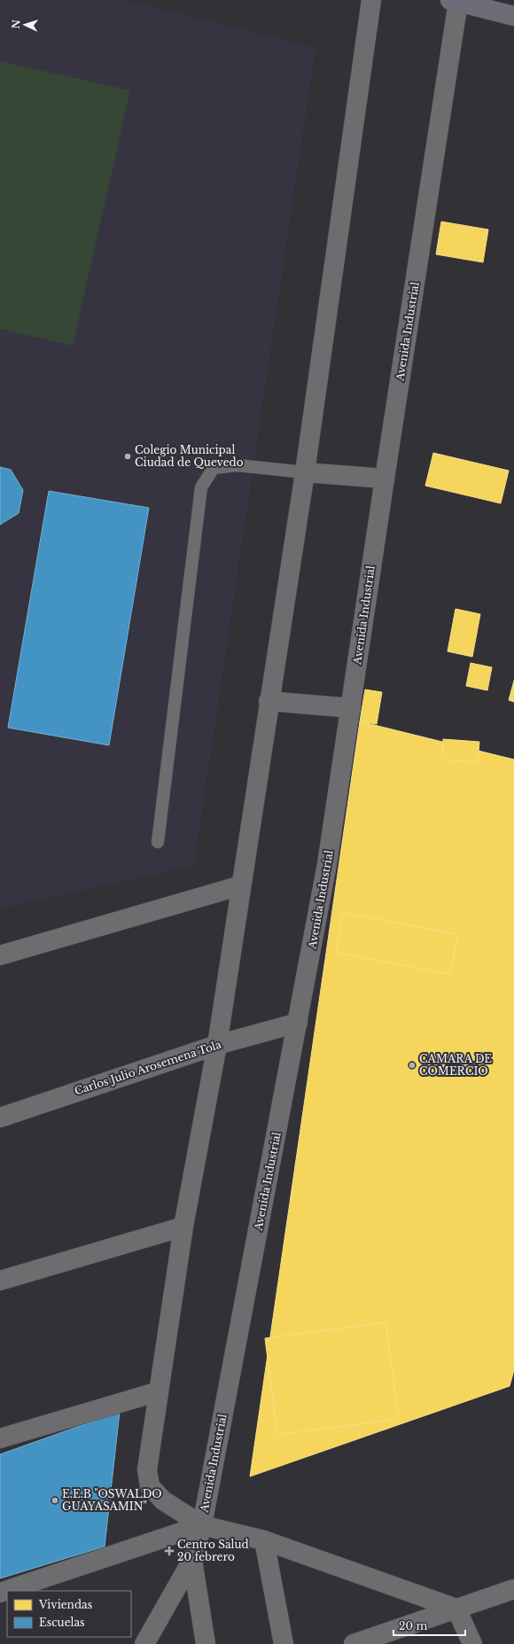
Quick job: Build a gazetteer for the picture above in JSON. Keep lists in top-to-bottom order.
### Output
{
  "streets": {
    "street": ["Avenida Industrial", "Carlos Julio Arosemena Tola"]
  },
  "crossings": [
    ["Avenida Industrial", "Carlos Julio Arosemena Tola"]
  ],
  "places": {
    "other": ["Colegio Municipal Ciudad de Quevedo", "CAMARA DE COMERCIO", "E.E.B \"OSWALDO GUAYASAMIN\""],
    "health": ["Centro Salud 20 febrero"]
  },
  "legend": ["Viviendas", "Escuelas"],
  "scale_bar": "20 m",
  "north": "left"
}
